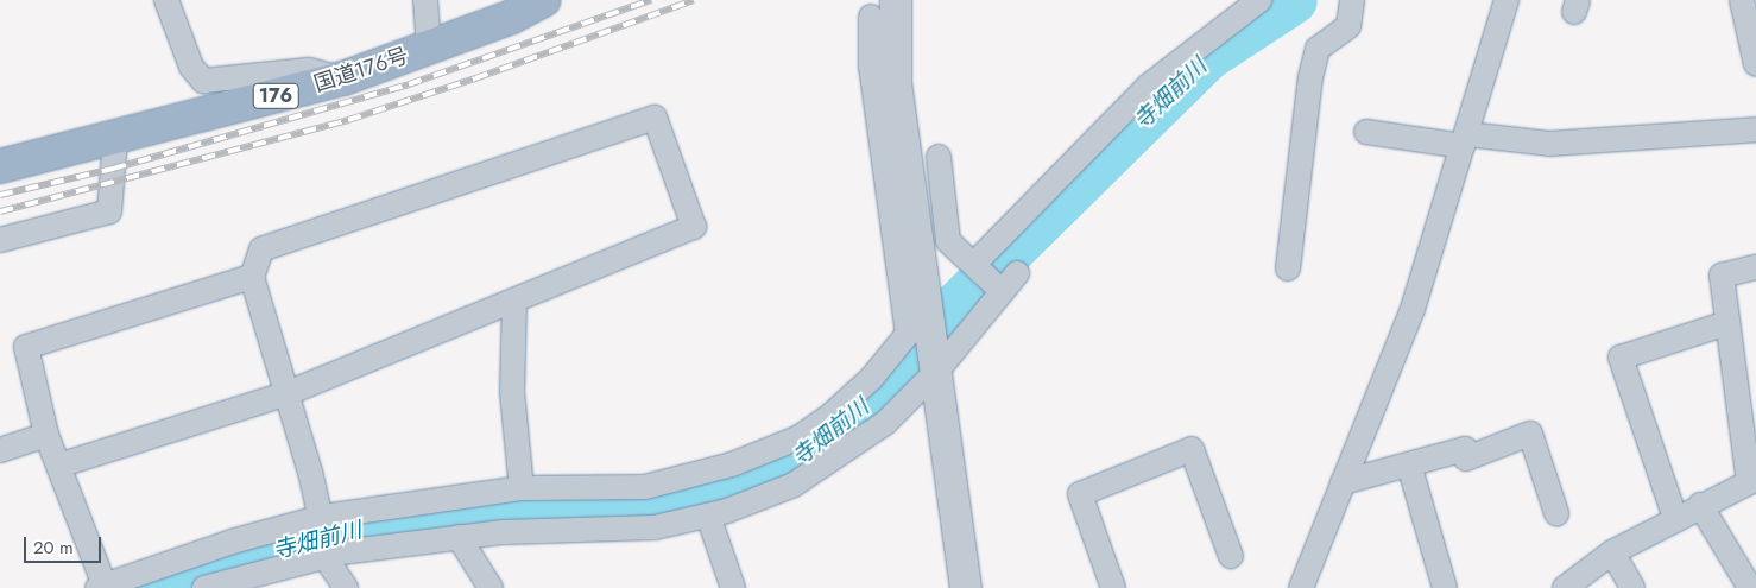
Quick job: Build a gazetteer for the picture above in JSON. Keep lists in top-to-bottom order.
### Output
{
  "streets": {
    "highway": ["国道176号", "176"]
  },
  "water": ["寺畑前川"],
  "scale_bar": "20 m"
}
